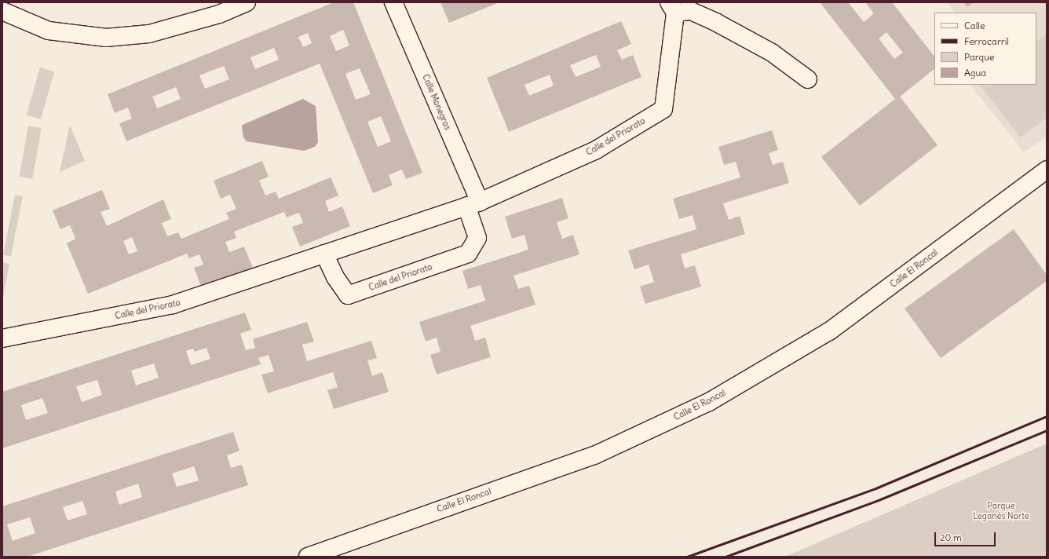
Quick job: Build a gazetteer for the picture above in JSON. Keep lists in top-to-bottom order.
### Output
{
  "streets": {
    "street": ["Calle Monegros", "Calle del Priorato", "Calle El Roncal"]
  },
  "crossings": [
    ["Calle Monegros", "Calle del Priorato"]
  ],
  "parks": ["Parque Leganés Norte"],
  "legend": [
    "Calle",
    "Ferrocarril",
    "Parque",
    "Agua"
  ],
  "scale_bar": "20 m"
}
